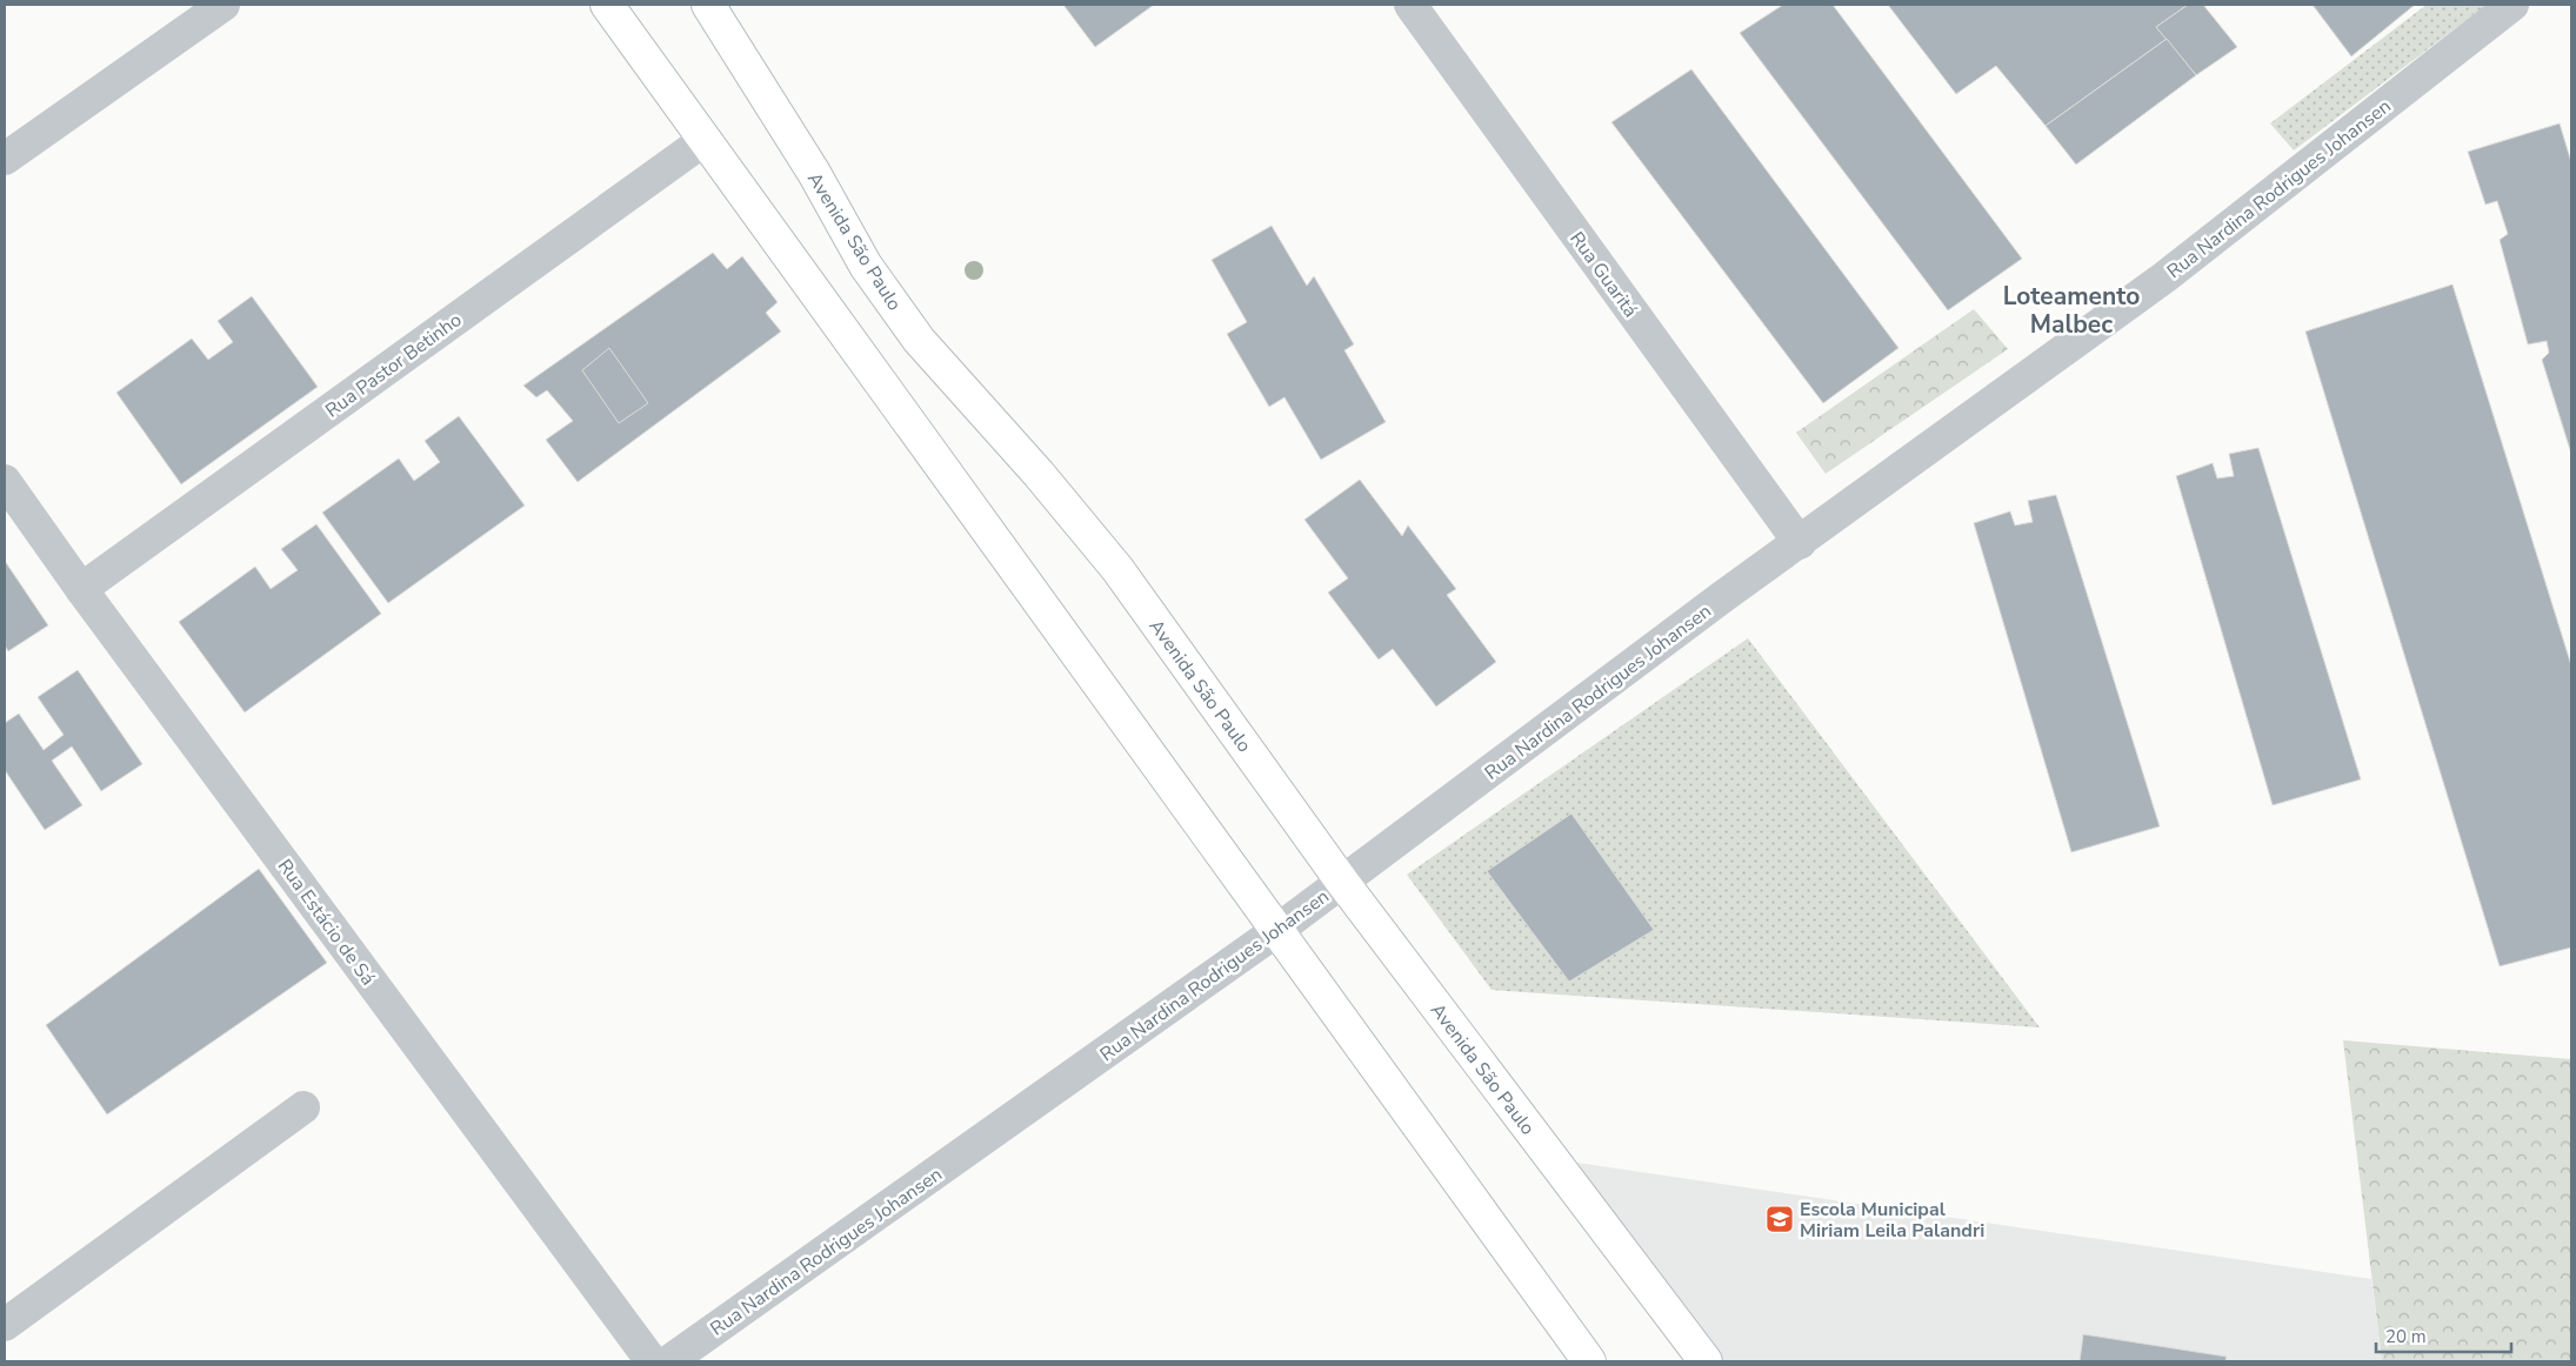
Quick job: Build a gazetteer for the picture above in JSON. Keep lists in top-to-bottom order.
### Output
{
  "streets": {
    "main road": ["Avenida São Paulo"],
    "street": [
      "Rua Nardina Rodrigues Johansen",
      "Rua Guaritá",
      "Rua Pastor Betinho",
      "Rua Estácio de Sá"
    ]
  },
  "crossings": [
    ["Rua Nardina Rodrigues Johansen", "Avenida São Paulo"],
    ["Rua Nardina Rodrigues Johansen", "Rua Guaritá"],
    ["Rua Pastor Betinho", "Rua Estácio de Sá"]
  ],
  "districts": ["Loteamento Malbec"],
  "places": {
    "school or university": ["Escola Municipal Miriam Leila Palandri"]
  },
  "scale_bar": "20 m"
}
